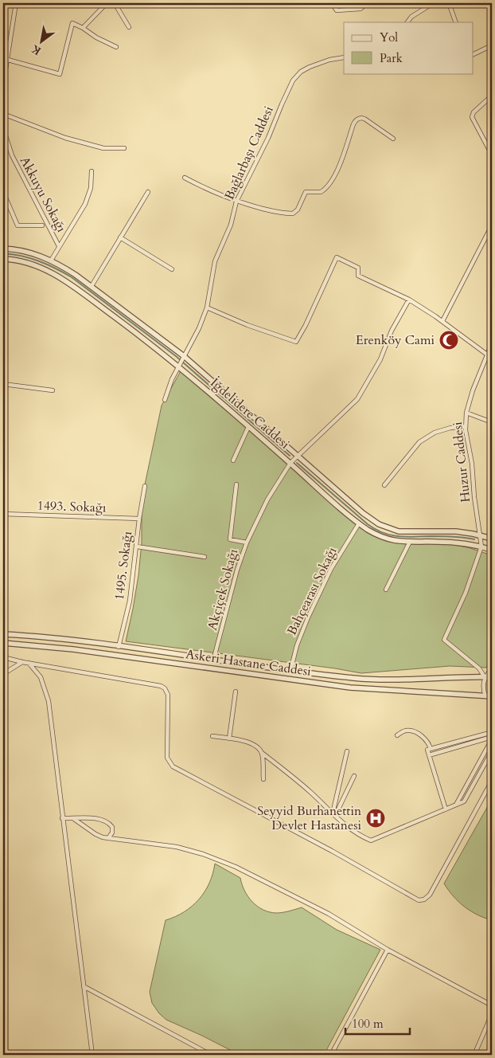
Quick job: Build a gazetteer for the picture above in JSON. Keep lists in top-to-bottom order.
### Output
{
  "streets": {
    "street": [
      "Bağlarbaşı Caddesi",
      "Akkuyu Sokağı",
      "İğdelidere Caddesi",
      "Huzur Caddesi",
      "1493. Sokağı",
      "1495. Sokağı",
      "Akçiçek Sokağı",
      "Bahçearası Sokağı",
      "Askeri Hastane Caddesi"
    ]
  },
  "crossings": [
    ["Bağlarbaşı Caddesi", "İğdelidere Caddesi"],
    ["İğdelidere Caddesi", "Huzur Caddesi"],
    ["İğdelidere Caddesi", "Akçiçek Sokağı"],
    ["İğdelidere Caddesi", "Bahçearası Sokağı"],
    ["1493. Sokağı", "1495. Sokağı"],
    ["1495. Sokağı", "Askeri Hastane Caddesi"],
    ["Akçiçek Sokağı", "Askeri Hastane Caddesi"],
    ["Bahçearası Sokağı", "Askeri Hastane Caddesi"]
  ],
  "places": {
    "mosque": ["Erenköy Cami"],
    "hospital": ["Seyyid Burhanettin Devlet Hastanesi"]
  },
  "legend": ["Yol", "Park"],
  "scale_bar": "100 m",
  "north": "bottom left"
}
